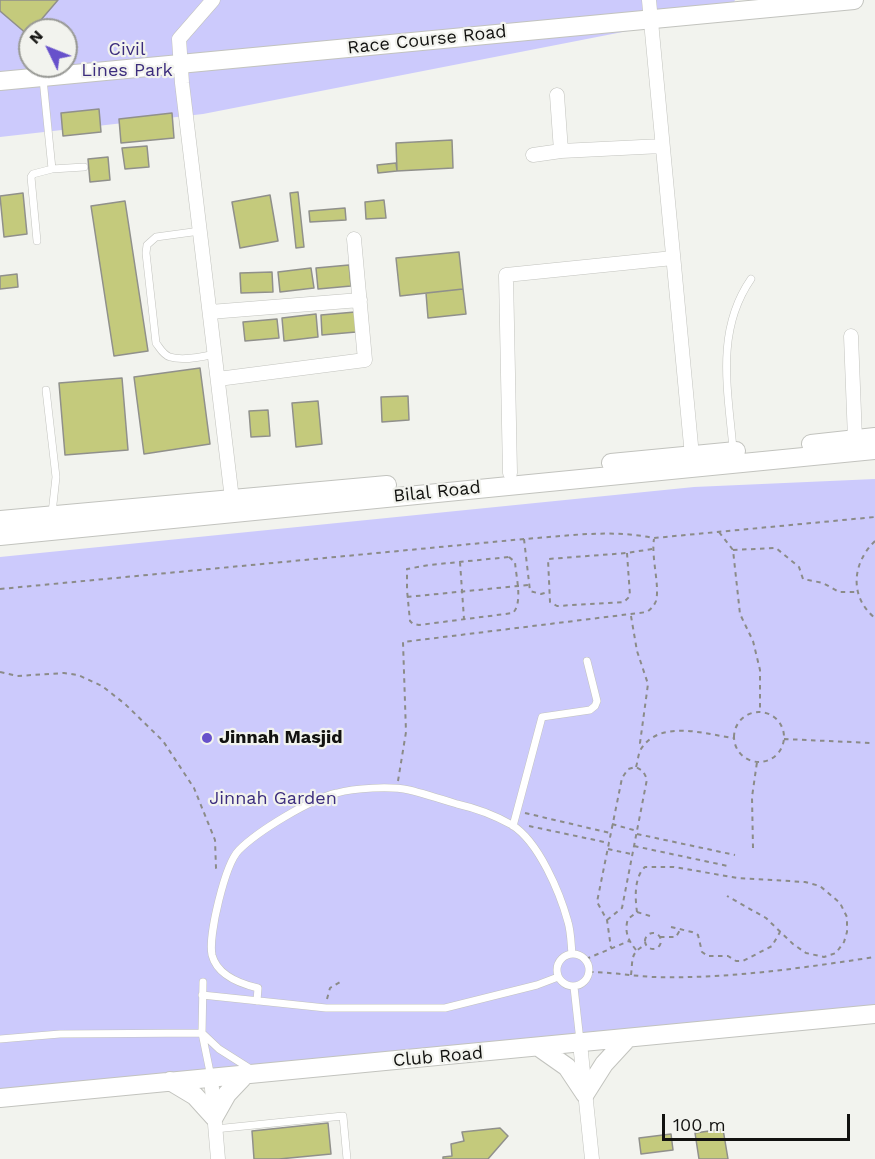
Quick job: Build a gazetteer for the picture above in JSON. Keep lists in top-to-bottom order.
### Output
{
  "streets": {
    "main road": ["Race Course Road", "Bilal Road", "Club Road"]
  },
  "parks": ["Civil Lines Park", "Jinnah Garden"],
  "places": ["Jinnah Masjid"],
  "scale_bar": "100 m",
  "north": "top left"
}
